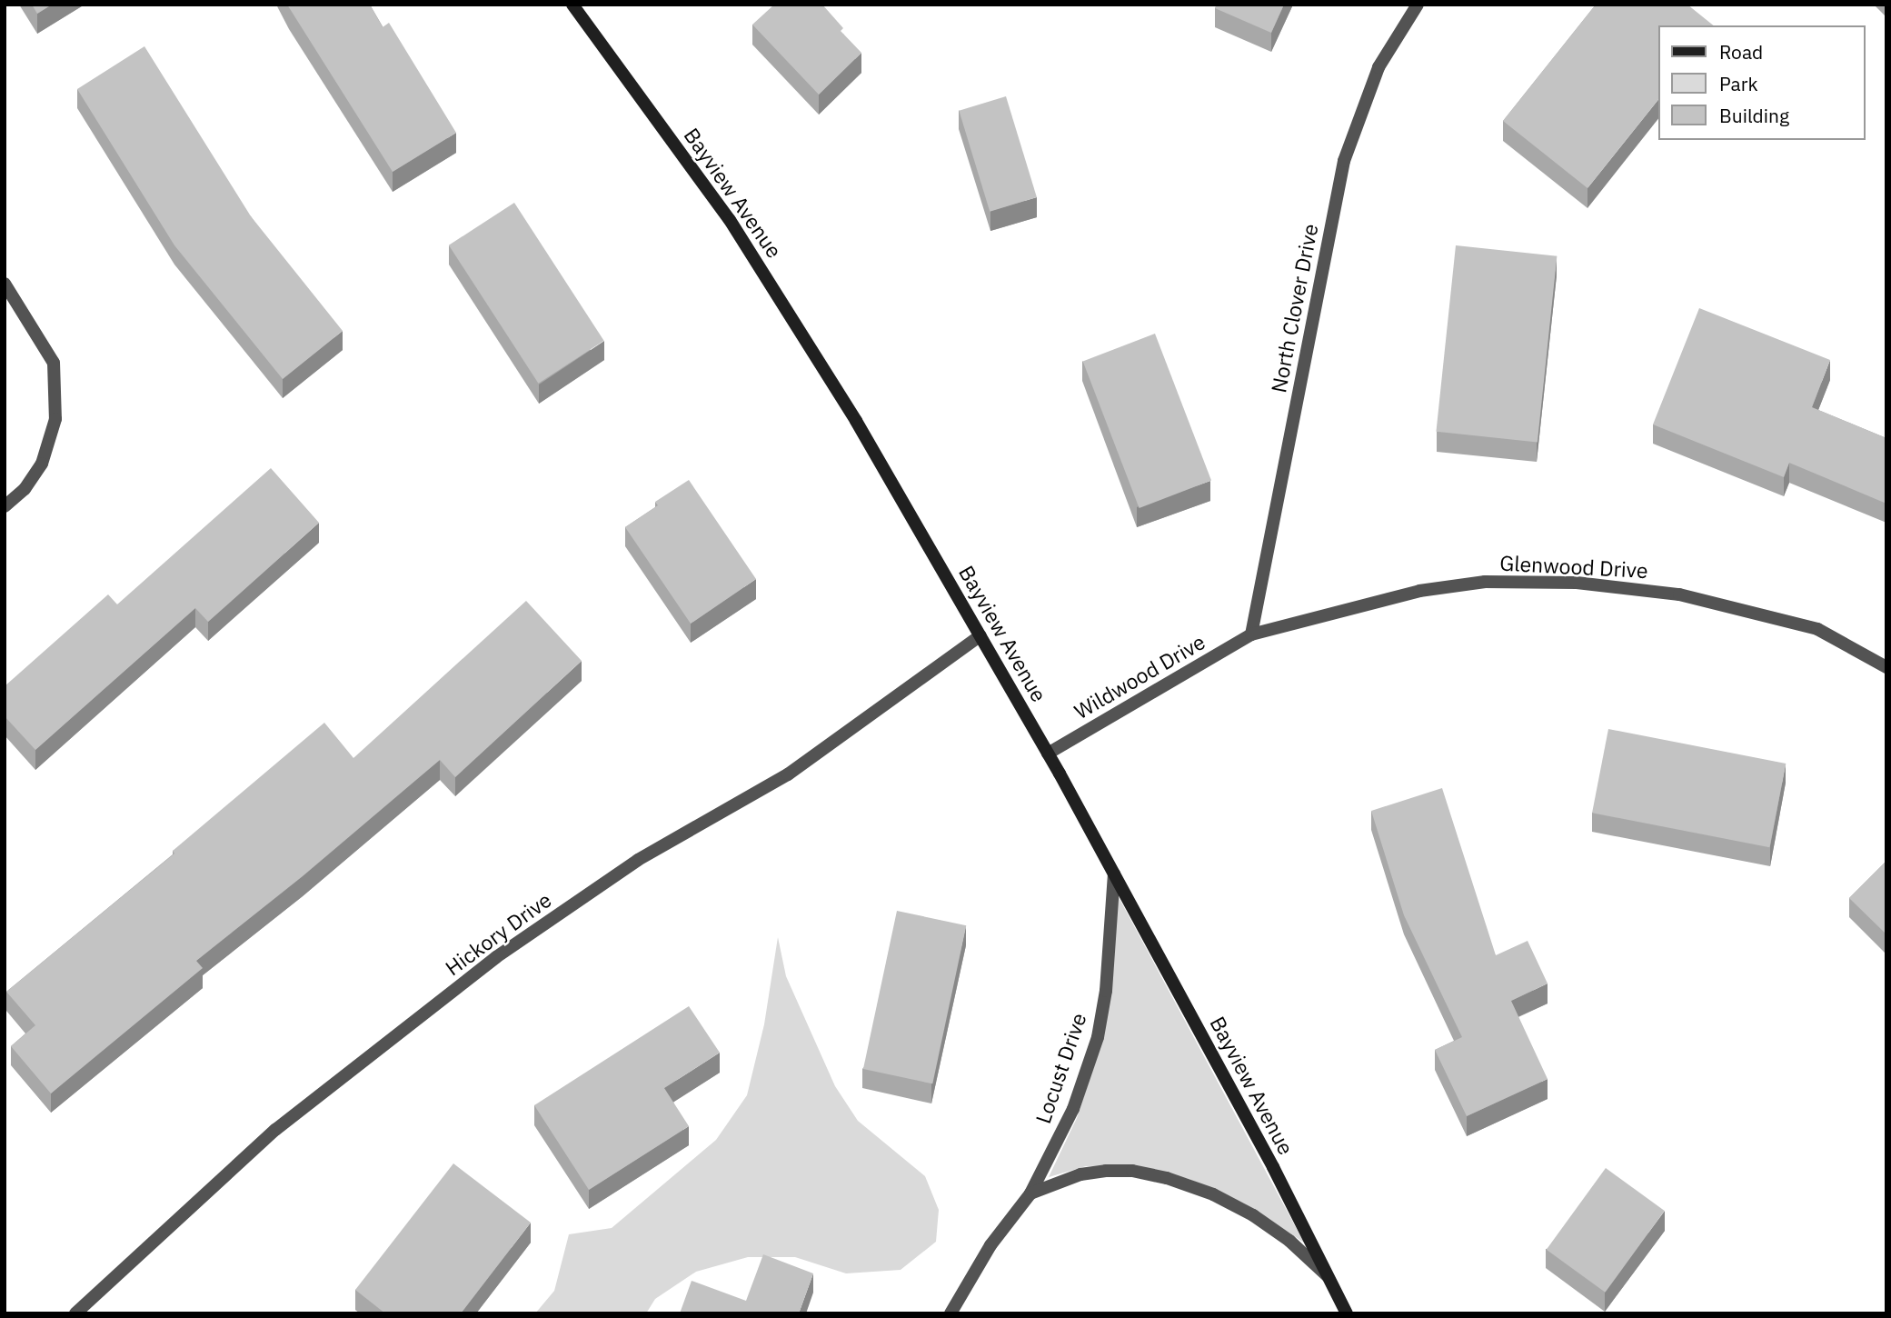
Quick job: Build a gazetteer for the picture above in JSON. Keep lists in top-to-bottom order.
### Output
{
  "streets": {
    "main road": ["Bayview Avenue"],
    "street": [
      "North Clover Drive",
      "Glenwood Drive",
      "Wildwood Drive",
      "Hickory Drive",
      "Locust Drive"
    ]
  },
  "crossings": [
    ["Bayview Avenue", "Wildwood Drive"],
    ["Bayview Avenue", "Hickory Drive"],
    ["Bayview Avenue", "Locust Drive"],
    ["North Clover Drive", "Glenwood Drive"],
    ["North Clover Drive", "Wildwood Drive"],
    ["Glenwood Drive", "Wildwood Drive"]
  ],
  "legend": ["Road", "Park", "Building"]
}
